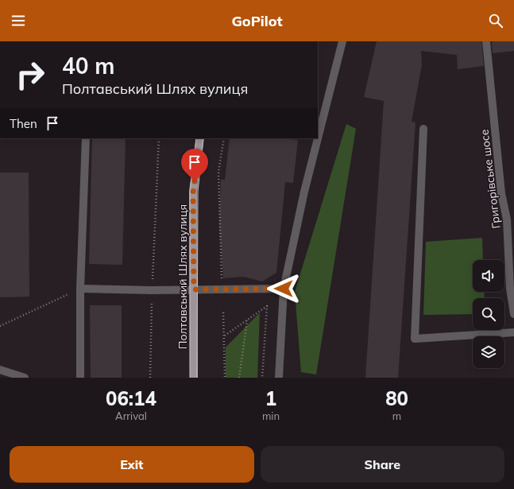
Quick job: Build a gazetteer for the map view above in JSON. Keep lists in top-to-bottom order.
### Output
{
  "streets": {
    "main road": ["Полтавський Шлях вулиця"],
    "street": ["Григорівське шосе"]
  },
  "page": {
    "header": "GoPilot",
    "turn": ["40 m", "Полтавський Шлях вулиця"],
    "then": "Then",
    "eta": [
      "06:14",
      "Arrival",
      "1",
      "min",
      "80",
      "m"
    ],
    "buttons": ["Exit", "Share"]
  }
}
